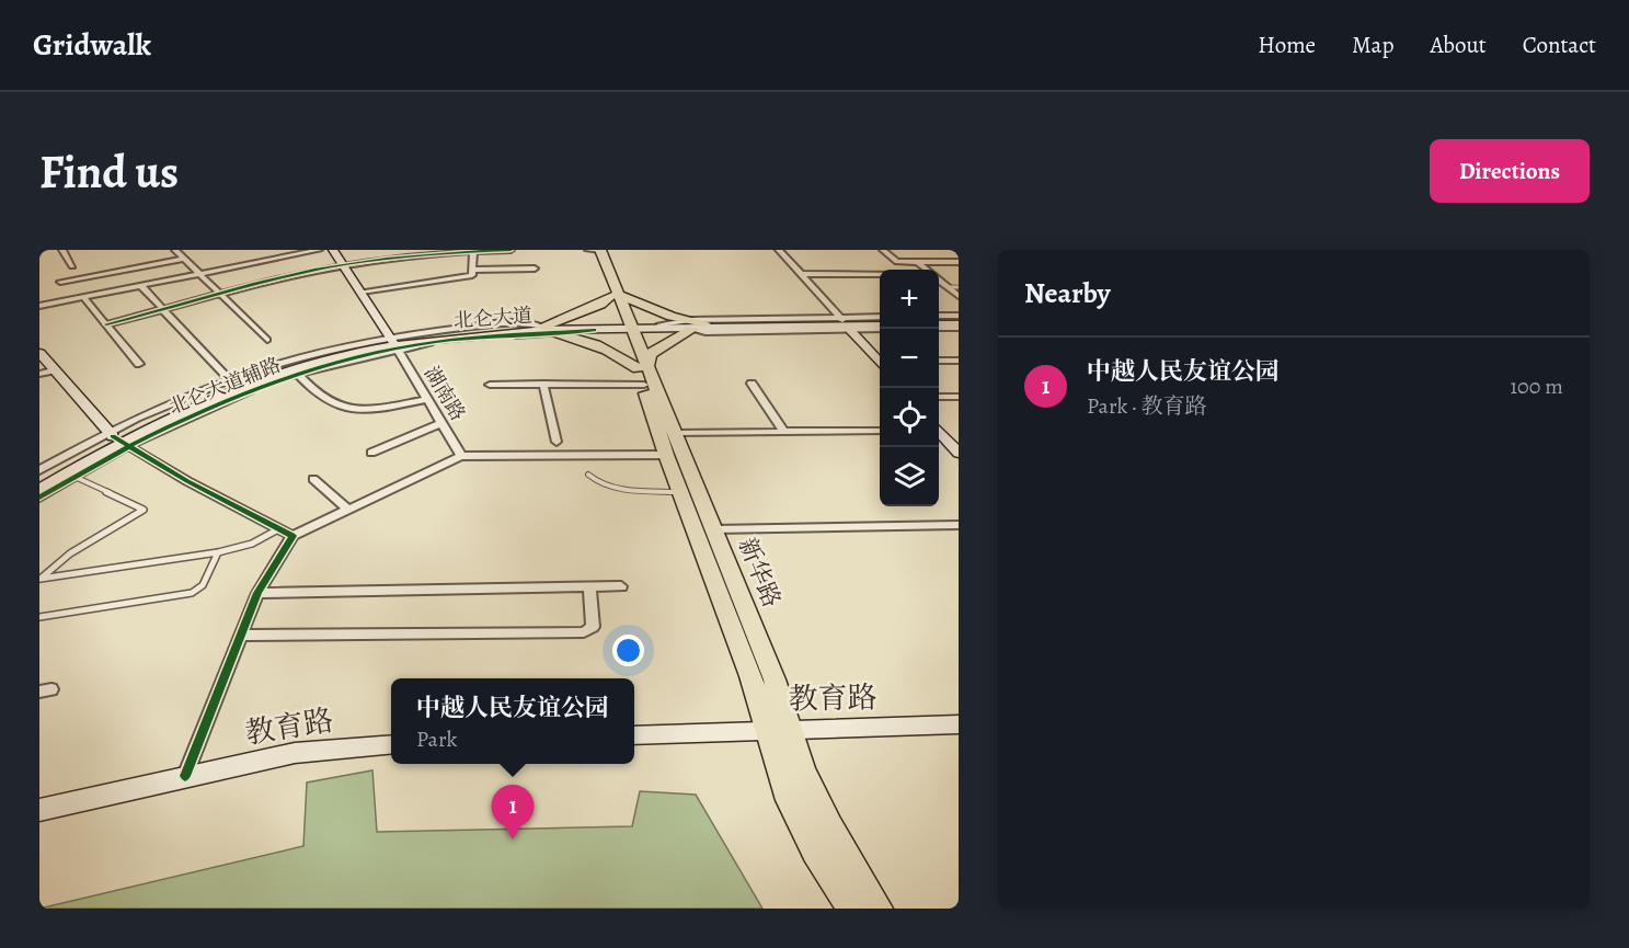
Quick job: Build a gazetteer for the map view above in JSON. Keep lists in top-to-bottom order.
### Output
{
  "streets": {
    "main road": [
      "北仑大道",
      "湖南路",
      "新华路",
      "教育路"
    ],
    "cycle path": ["北仑大道辅路"]
  },
  "crossings": [
    ["北仑大道", "湖南路"],
    ["北仑大道", "新华路"],
    ["新华路", "教育路"]
  ],
  "page": {
    "header": "Gridwalk",
    "nav": [
      "Home",
      "Map",
      "About",
      "Contact"
    ],
    "buttons": "Directions",
    "title": "Find us",
    "heading": "Nearby",
    "map_buttons": ["+", "−"],
    "list": [
      {
        "mark": "1",
        "name": "中越人民友谊公园",
        "note": "Park · 教育路",
        "value": "100 m"
      }
    ],
    "popup": ["中越人民友谊公园", "Park"],
    "pins": "1"
  }
}
